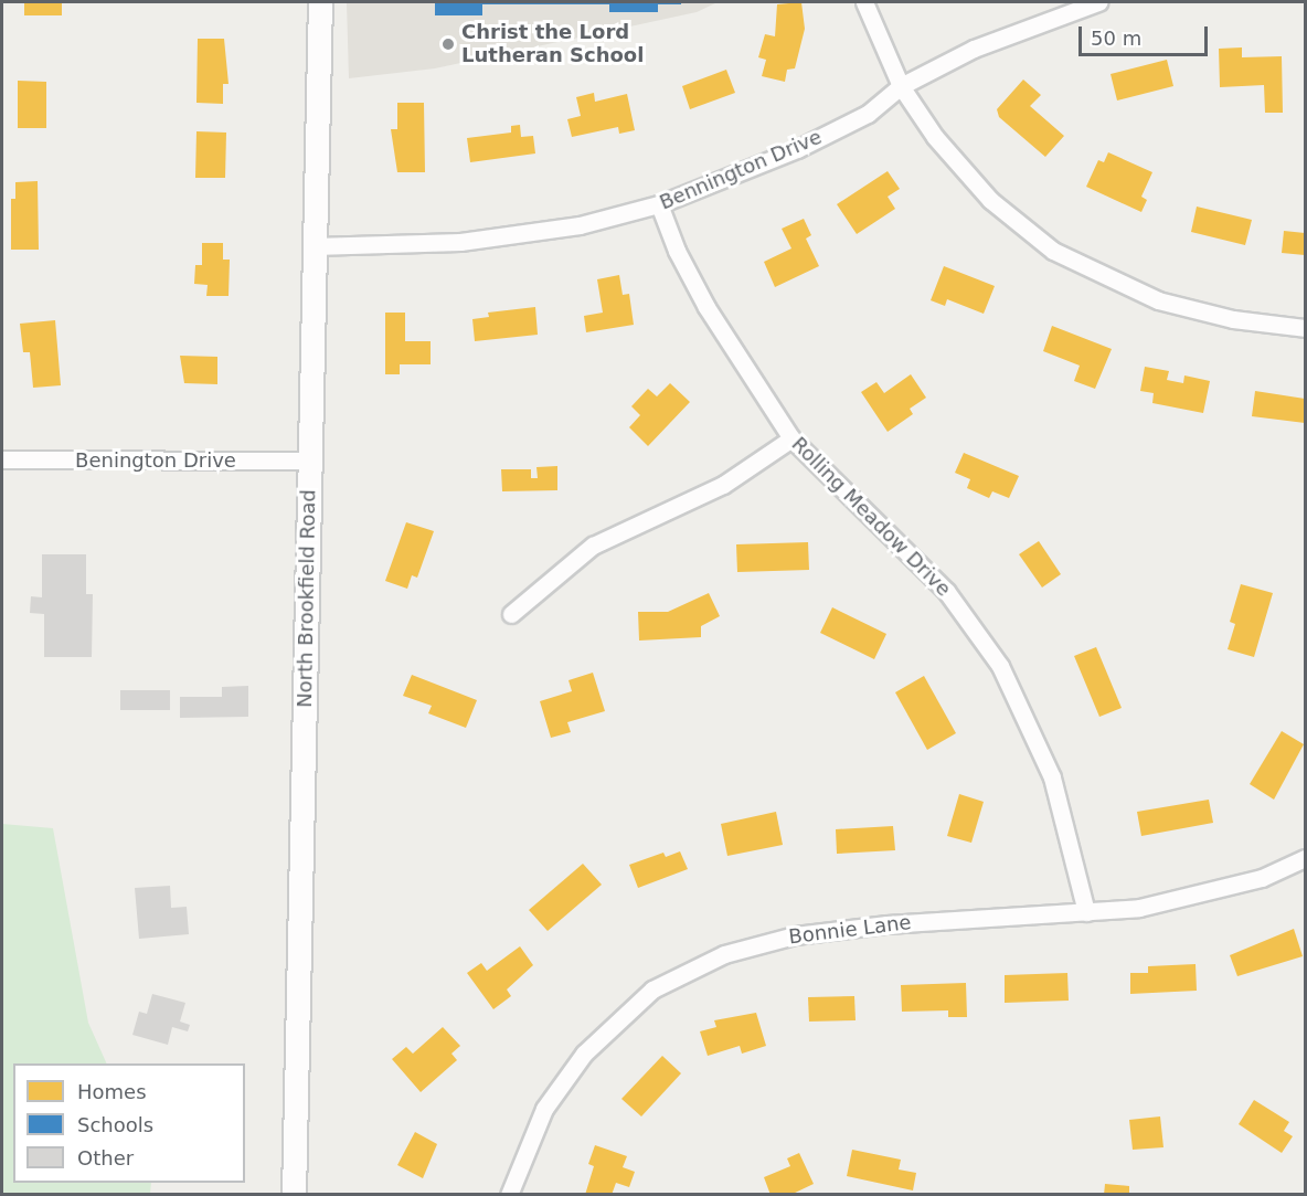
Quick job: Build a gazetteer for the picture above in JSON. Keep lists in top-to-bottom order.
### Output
{
  "streets": {
    "street": [
      "Bennington Drive",
      "Benington Drive",
      "Rolling Meadow Drive",
      "North Brookfield Road",
      "Bonnie Lane"
    ]
  },
  "crossings": [
    ["Bennington Drive", "Rolling Meadow Drive"],
    ["Bennington Drive", "North Brookfield Road"],
    ["Benington Drive", "North Brookfield Road"],
    ["Rolling Meadow Drive", "Bonnie Lane"]
  ],
  "places": ["Christ the Lord Lutheran School"],
  "legend": ["Homes", "Schools", "Other"],
  "scale_bar": "50 m"
}
